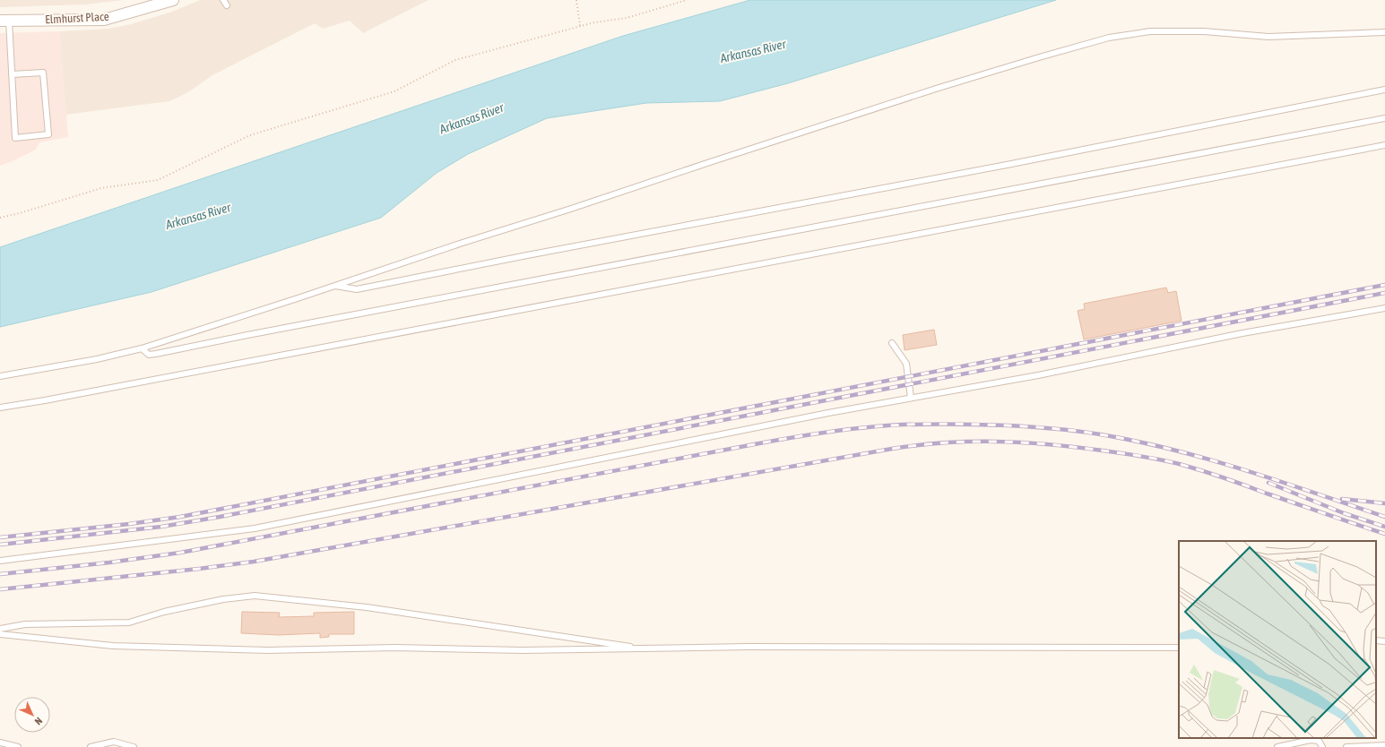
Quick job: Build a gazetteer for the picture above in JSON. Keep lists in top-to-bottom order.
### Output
{
  "streets": {
    "street": ["Elmhurst Place"]
  },
  "water": ["Arkansas River"],
  "north": "bottom right"
}
